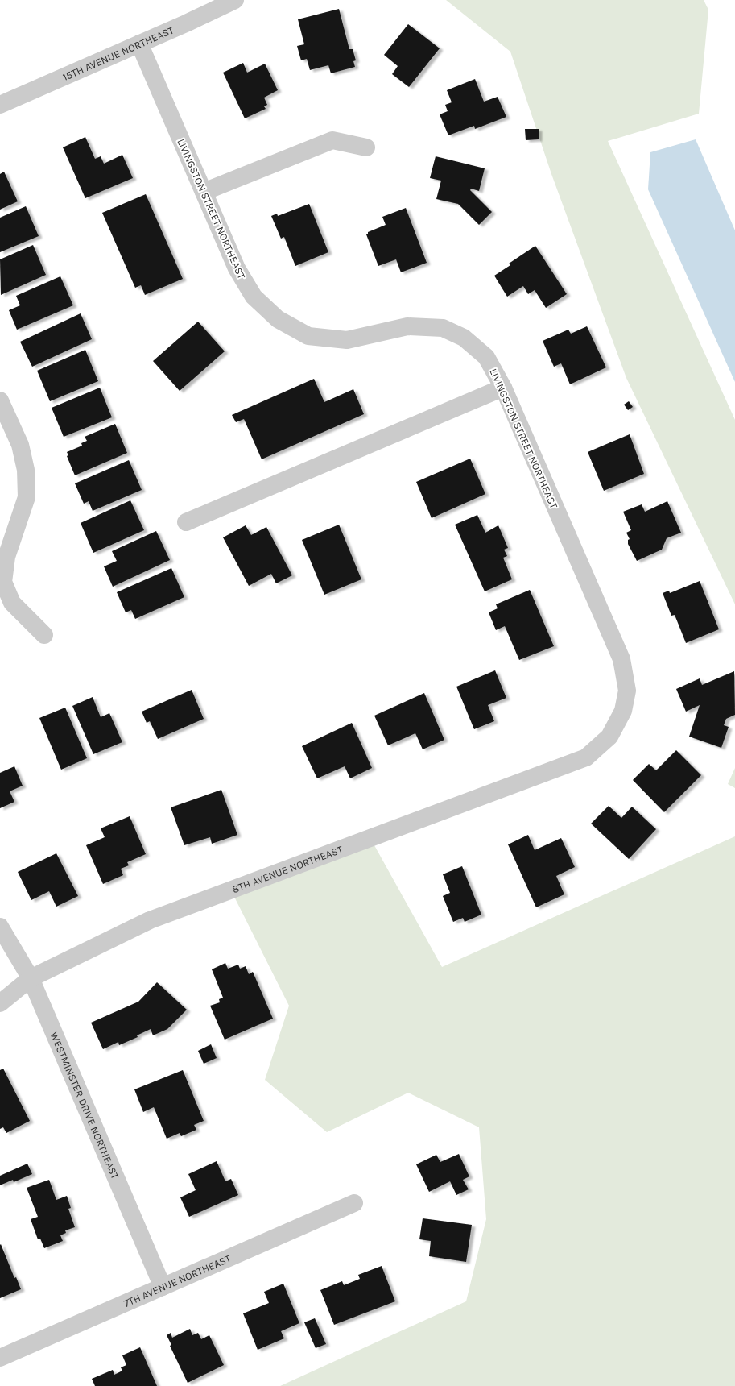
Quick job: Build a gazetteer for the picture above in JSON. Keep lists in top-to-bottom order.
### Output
{
  "streets": {
    "street": [
      "15TH AVENUE NORTHEAST",
      "LIVINGSTON STREET NORTHEAST",
      "8TH AVENUE NORTHEAST",
      "WESTMINSTER DRIVE NORTHEAST",
      "7TH AVENUE NORTHEAST"
    ]
  },
  "crossings": [
    ["15TH AVENUE NORTHEAST", "LIVINGSTON STREET NORTHEAST"],
    ["LIVINGSTON STREET NORTHEAST", "8TH AVENUE NORTHEAST"],
    ["8TH AVENUE NORTHEAST", "WESTMINSTER DRIVE NORTHEAST"],
    ["WESTMINSTER DRIVE NORTHEAST", "7TH AVENUE NORTHEAST"]
  ]
}
